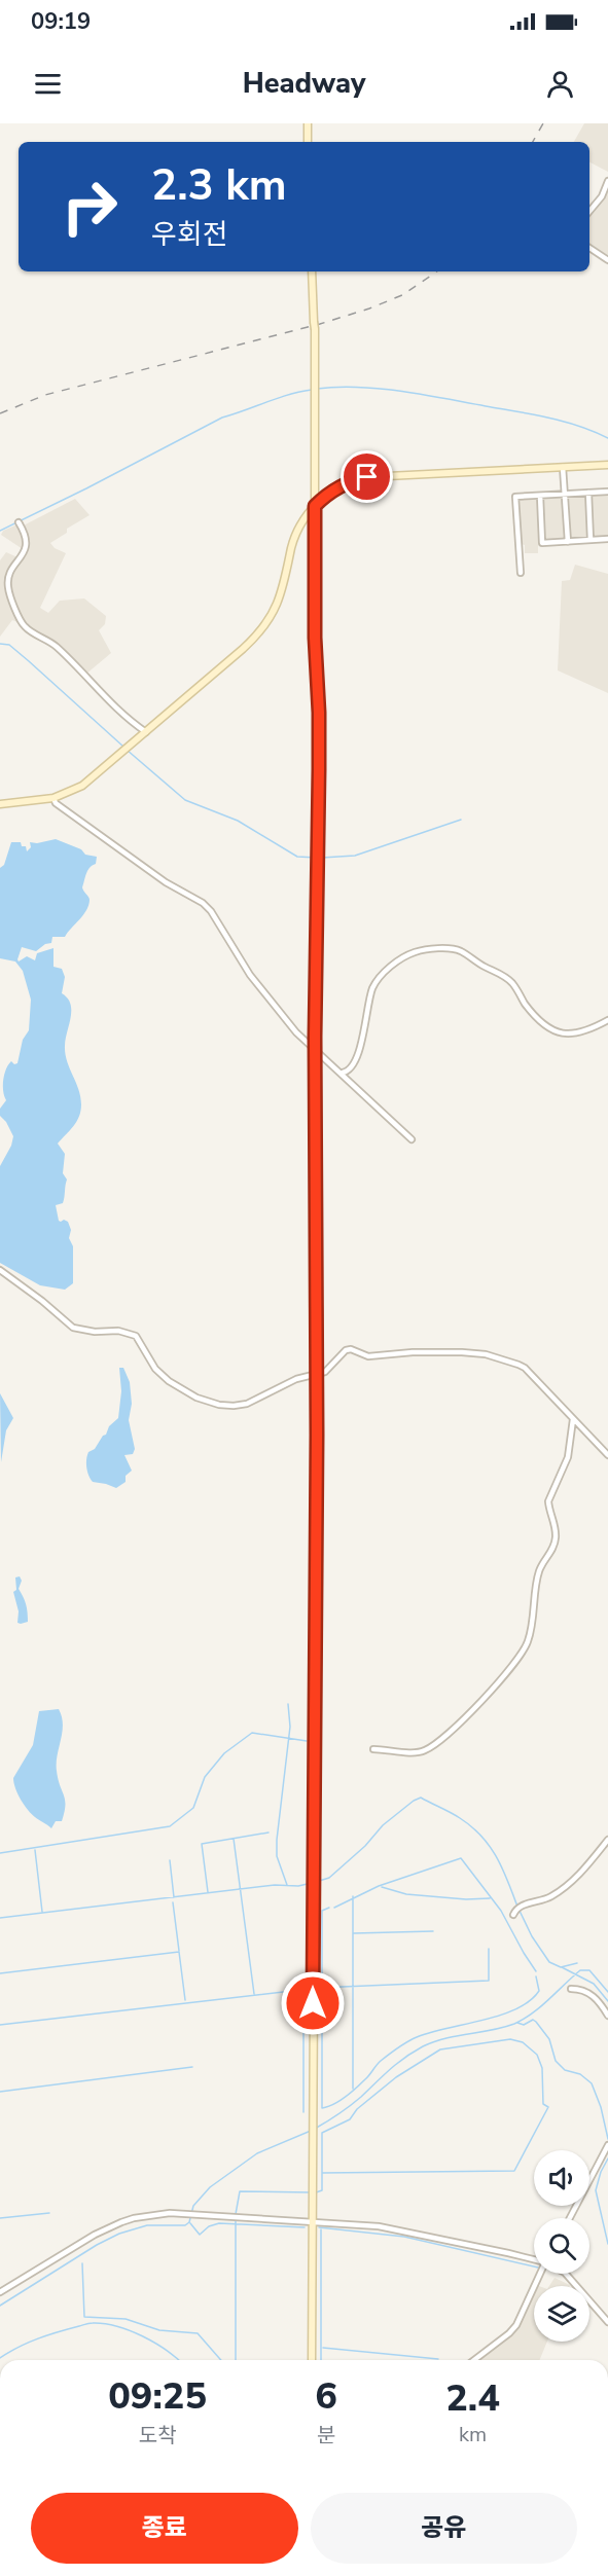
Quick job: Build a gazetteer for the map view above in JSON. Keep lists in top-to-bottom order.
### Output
{
  "page": {
    "status": "09:19",
    "header": "Headway",
    "turn": ["2.3 km", "우회전"],
    "eta": [
      "09:25",
      "도착",
      "6",
      "분",
      "2.4",
      "km"
    ],
    "buttons": ["종료", "공유"]
  }
}
